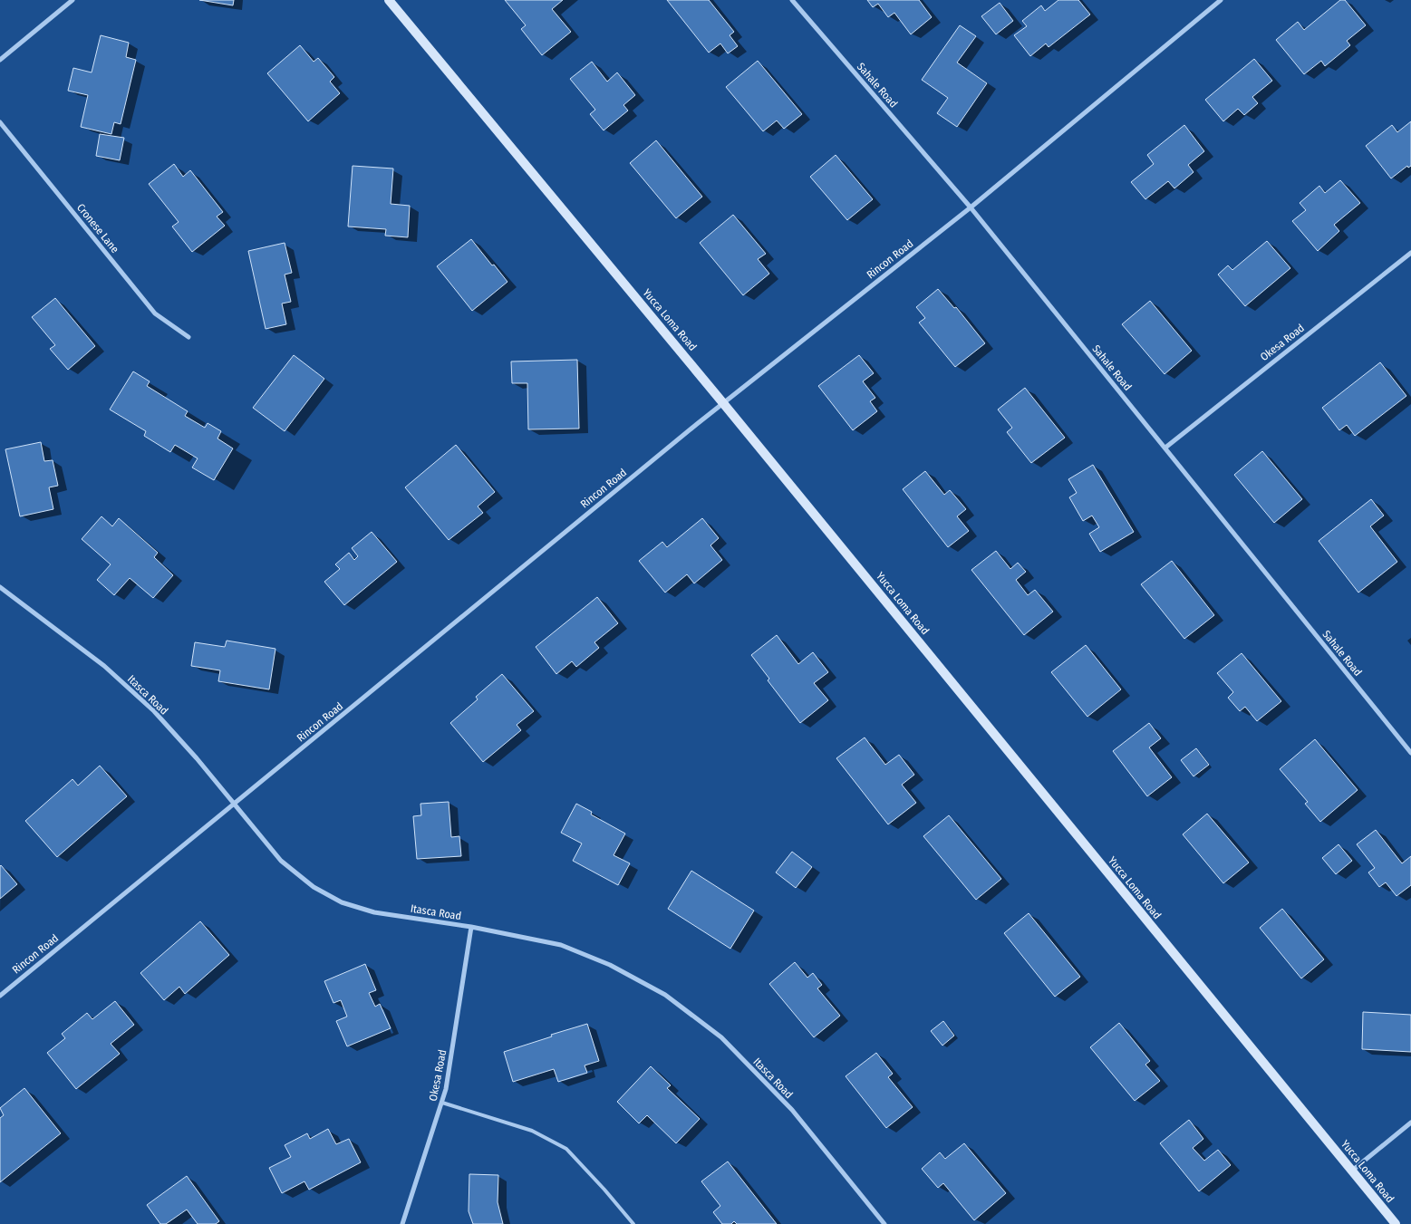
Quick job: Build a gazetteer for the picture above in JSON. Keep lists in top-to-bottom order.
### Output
{
  "streets": {
    "main road": ["Yucca Loma Road"],
    "street": [
      "Sahale Road",
      "Cronese Lane",
      "Rincon Road",
      "Okesa Road",
      "Itasca Road"
    ]
  },
  "crossings": [
    ["Sahale Road", "Rincon Road"],
    ["Sahale Road", "Okesa Road"],
    ["Rincon Road", "Yucca Loma Road"],
    ["Rincon Road", "Itasca Road"],
    ["Okesa Road", "Itasca Road"]
  ]
}
